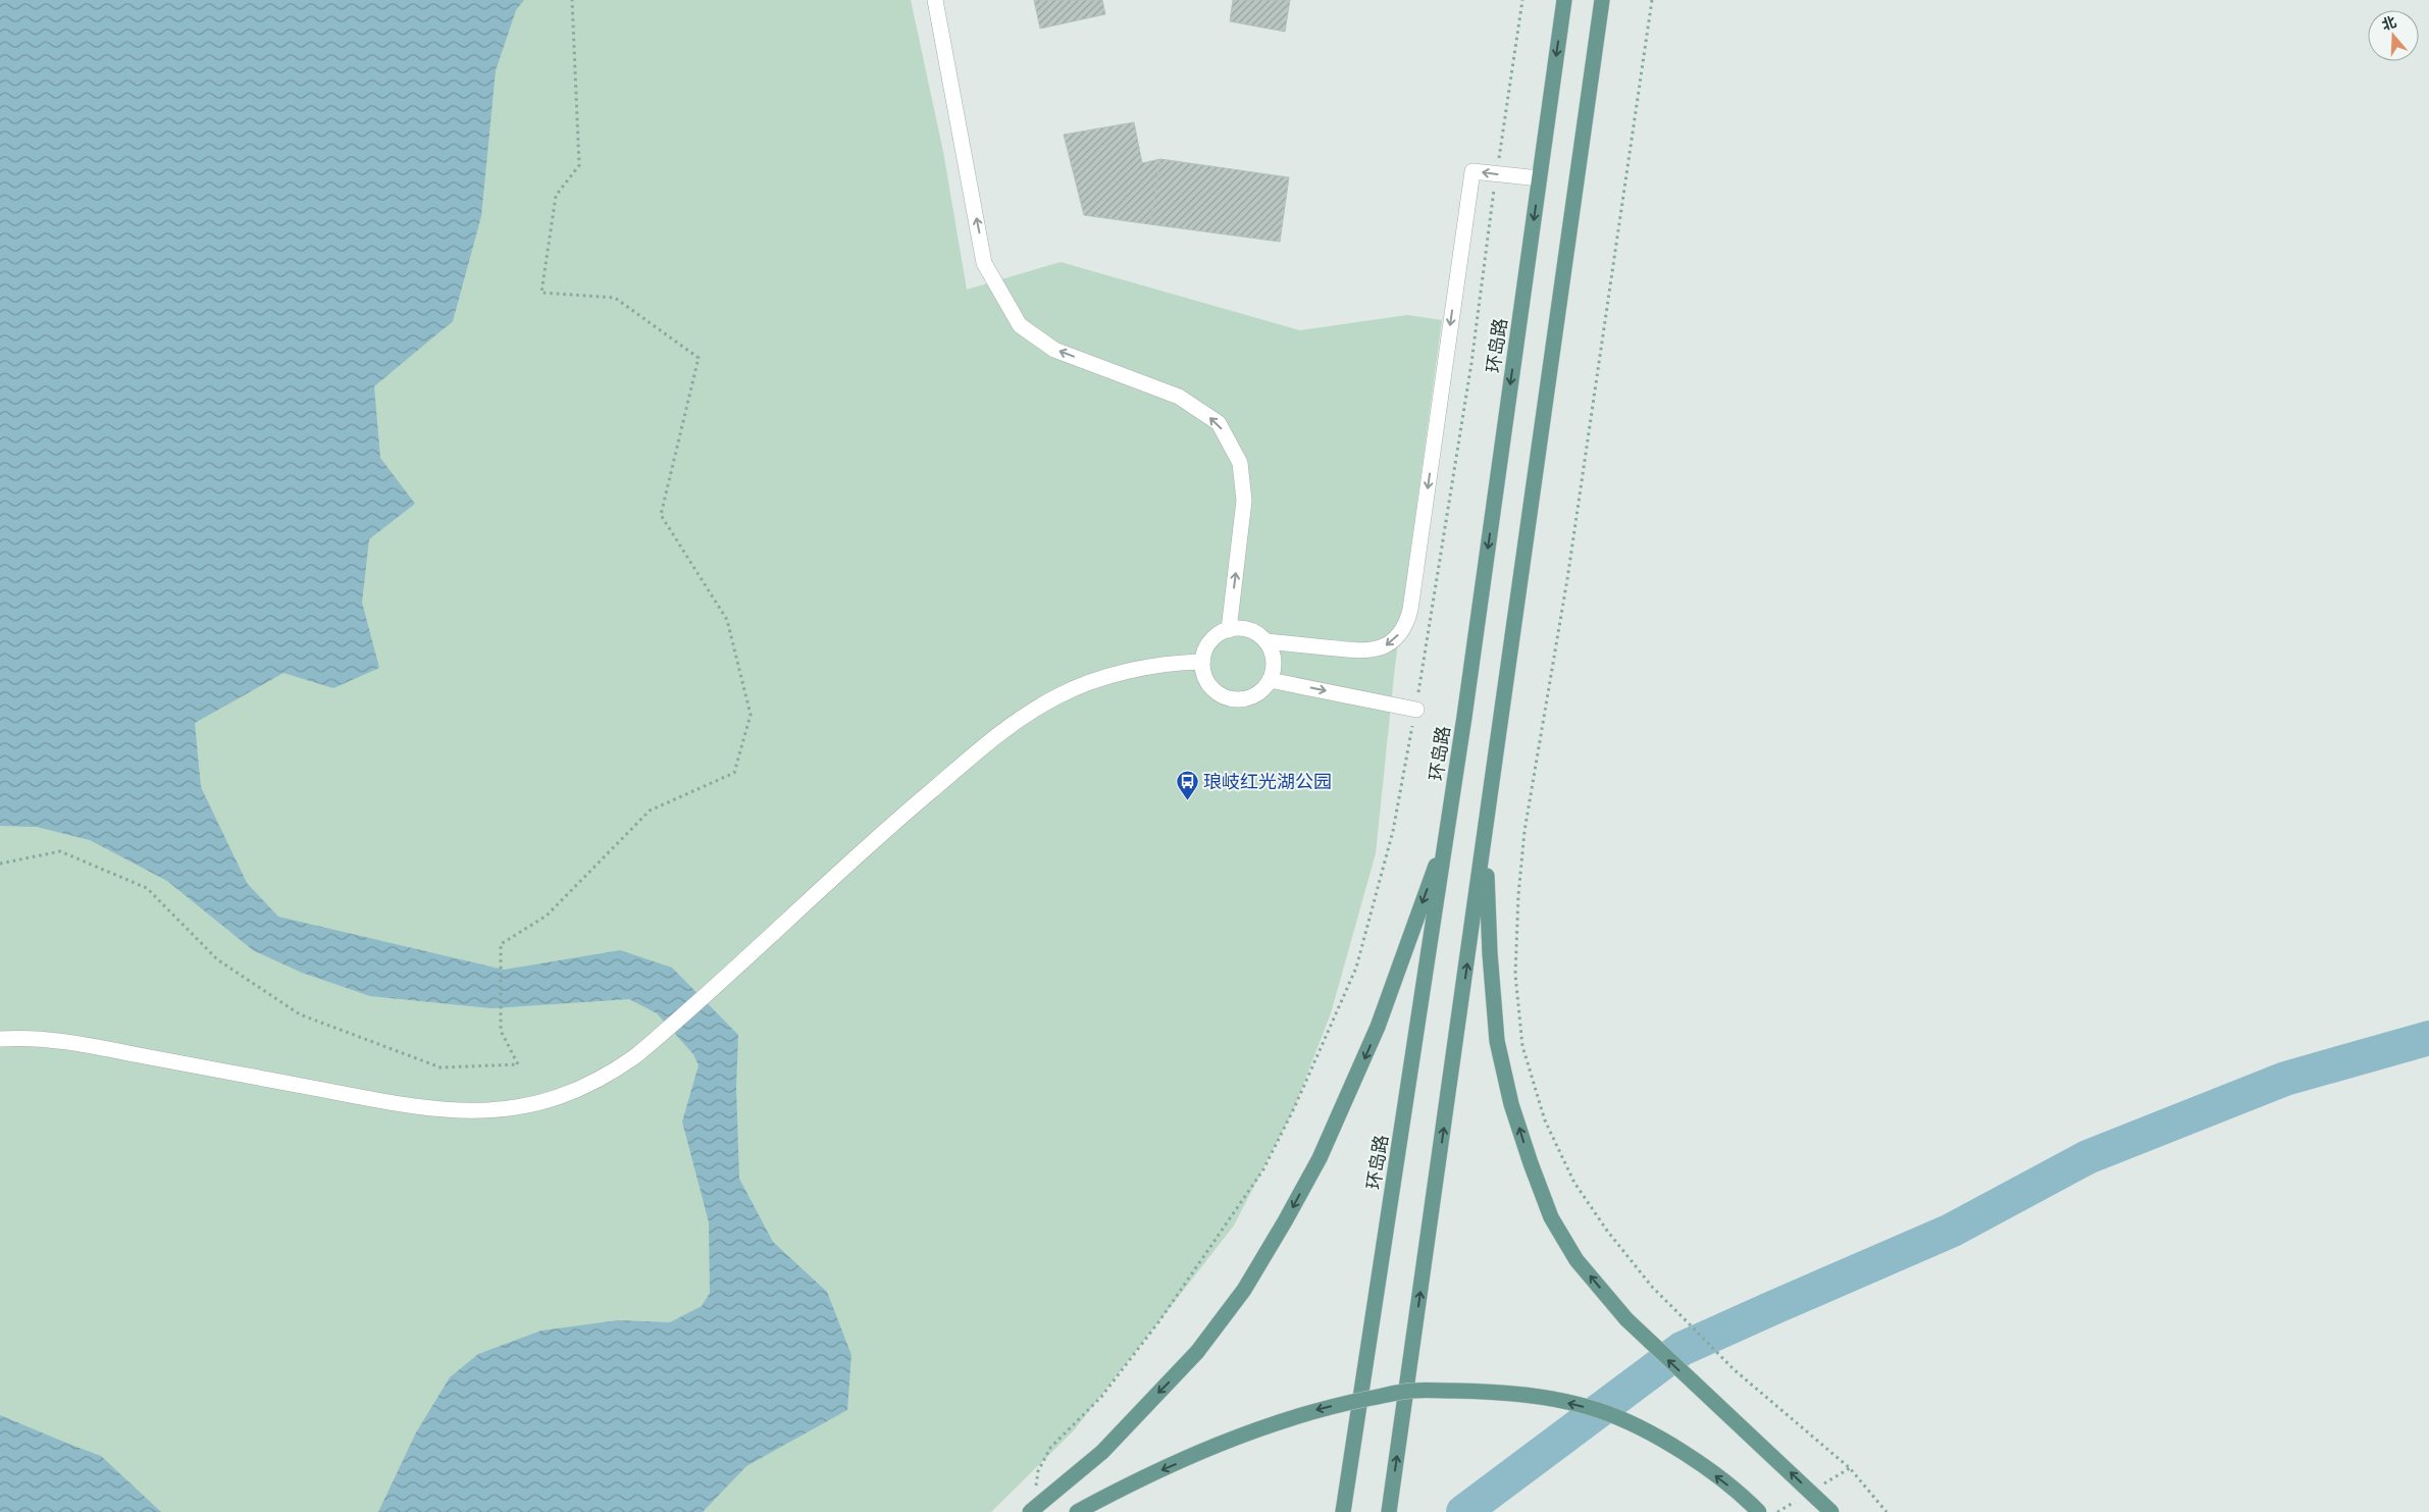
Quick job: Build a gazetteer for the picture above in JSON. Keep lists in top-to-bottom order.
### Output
{
  "streets": {
    "main road": ["环岛路"]
  },
  "places": {
    "bus stop": ["琅岐红光湖公园"]
  },
  "north": "top"
}
